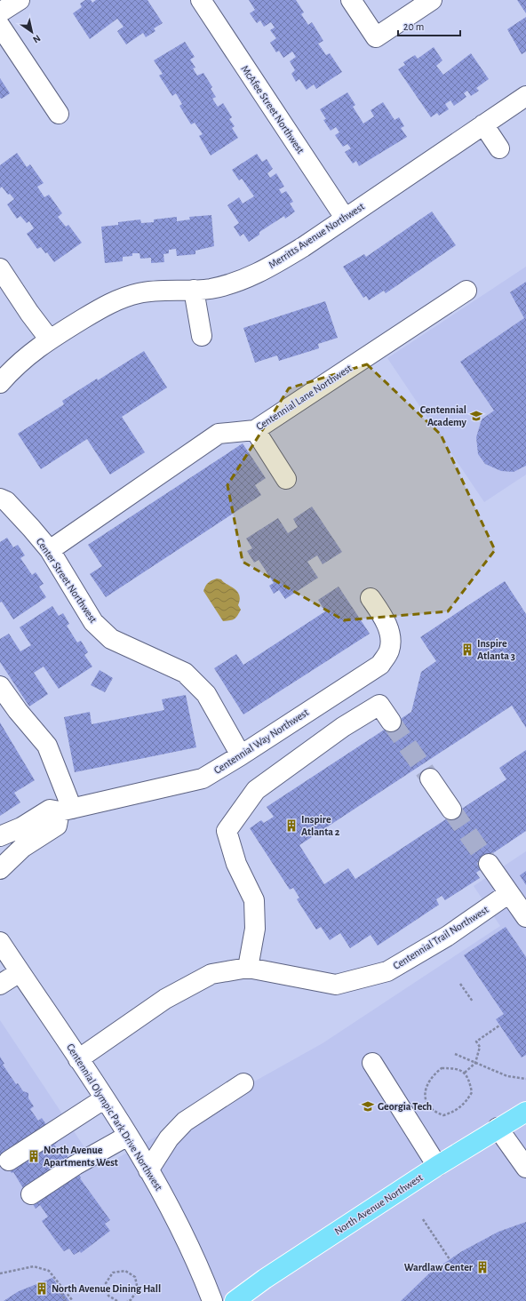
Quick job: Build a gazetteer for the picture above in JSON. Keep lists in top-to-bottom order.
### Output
{
  "streets": {
    "highway": ["North Avenue Northwest"],
    "street": [
      "McAfee Street Northwest",
      "Merritts Avenue Northwest",
      "Centennial Lane Northwest",
      "Center Street Northwest",
      "Centennial Way Northwest",
      "Centennial Trail Northwest",
      "Centennial Olympic Park Drive Northwest"
    ]
  },
  "crossings": [
    ["McAfee Street Northwest", "Merritts Avenue Northwest"],
    ["Centennial Lane Northwest", "Center Street Northwest"],
    ["Center Street Northwest", "Centennial Way Northwest"],
    ["Centennial Trail Northwest", "Centennial Olympic Park Drive Northwest"]
  ],
  "places": {
    "school or university": ["Centennial Academy", "Georgia Tech"],
    "building": [
      "Inspire Atlanta 3",
      "Inspire Atlanta 2",
      "North Avenue Apartments West",
      "Wardlaw Center",
      "North Avenue Dining Hall"
    ]
  },
  "scale_bar": "20 m",
  "north": "bottom right"
}
